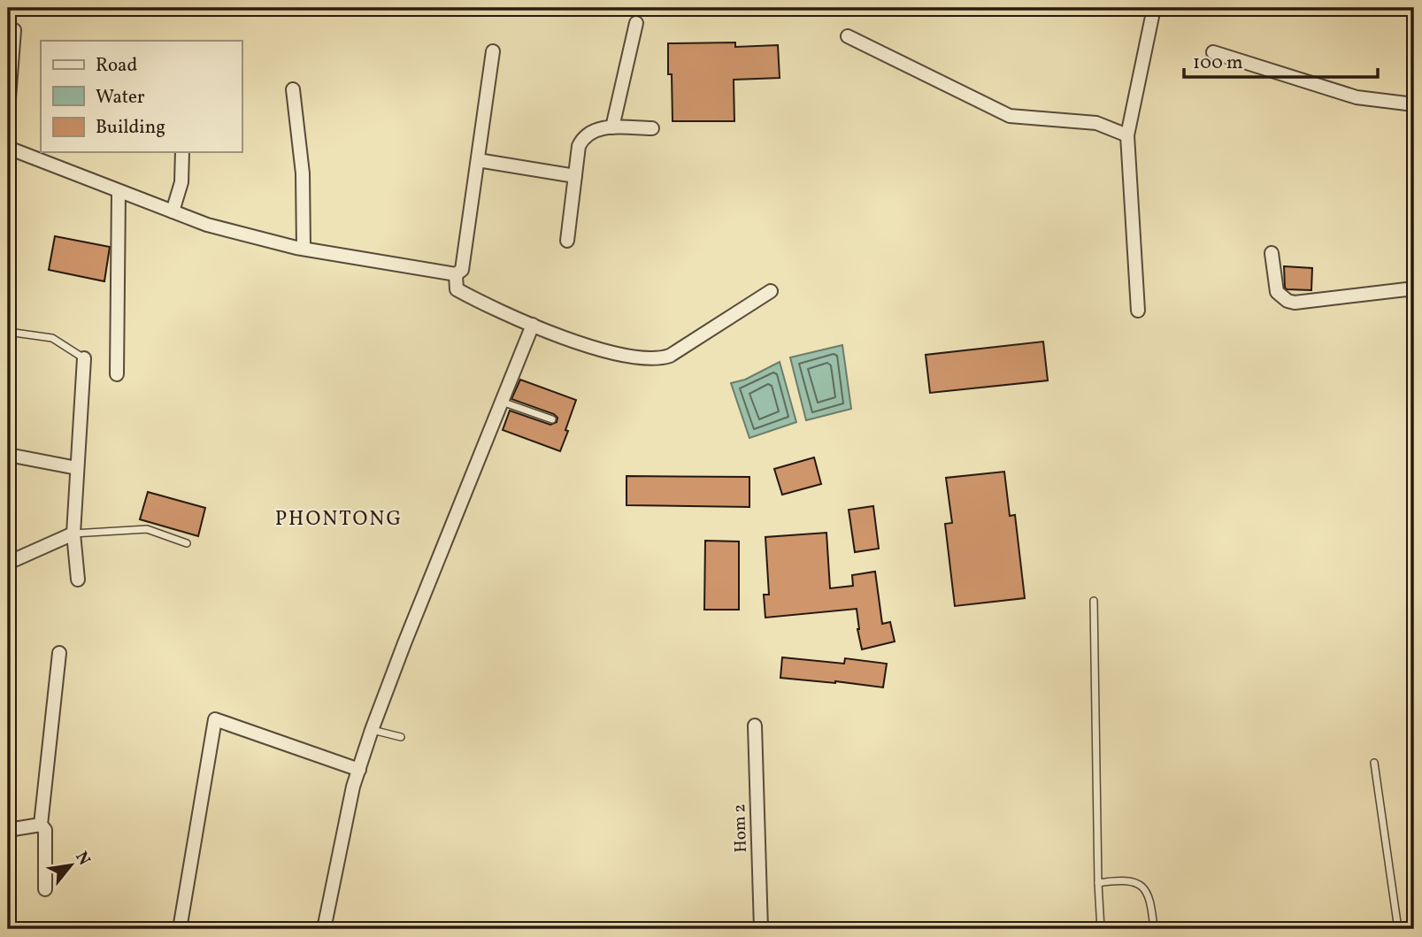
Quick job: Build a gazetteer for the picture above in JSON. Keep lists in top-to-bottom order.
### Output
{
  "streets": {
    "street": ["Hom 2"]
  },
  "districts": ["PHONTONG"],
  "legend": ["Road", "Water", "Building"],
  "scale_bar": "100 m",
  "north": "top right"
}
